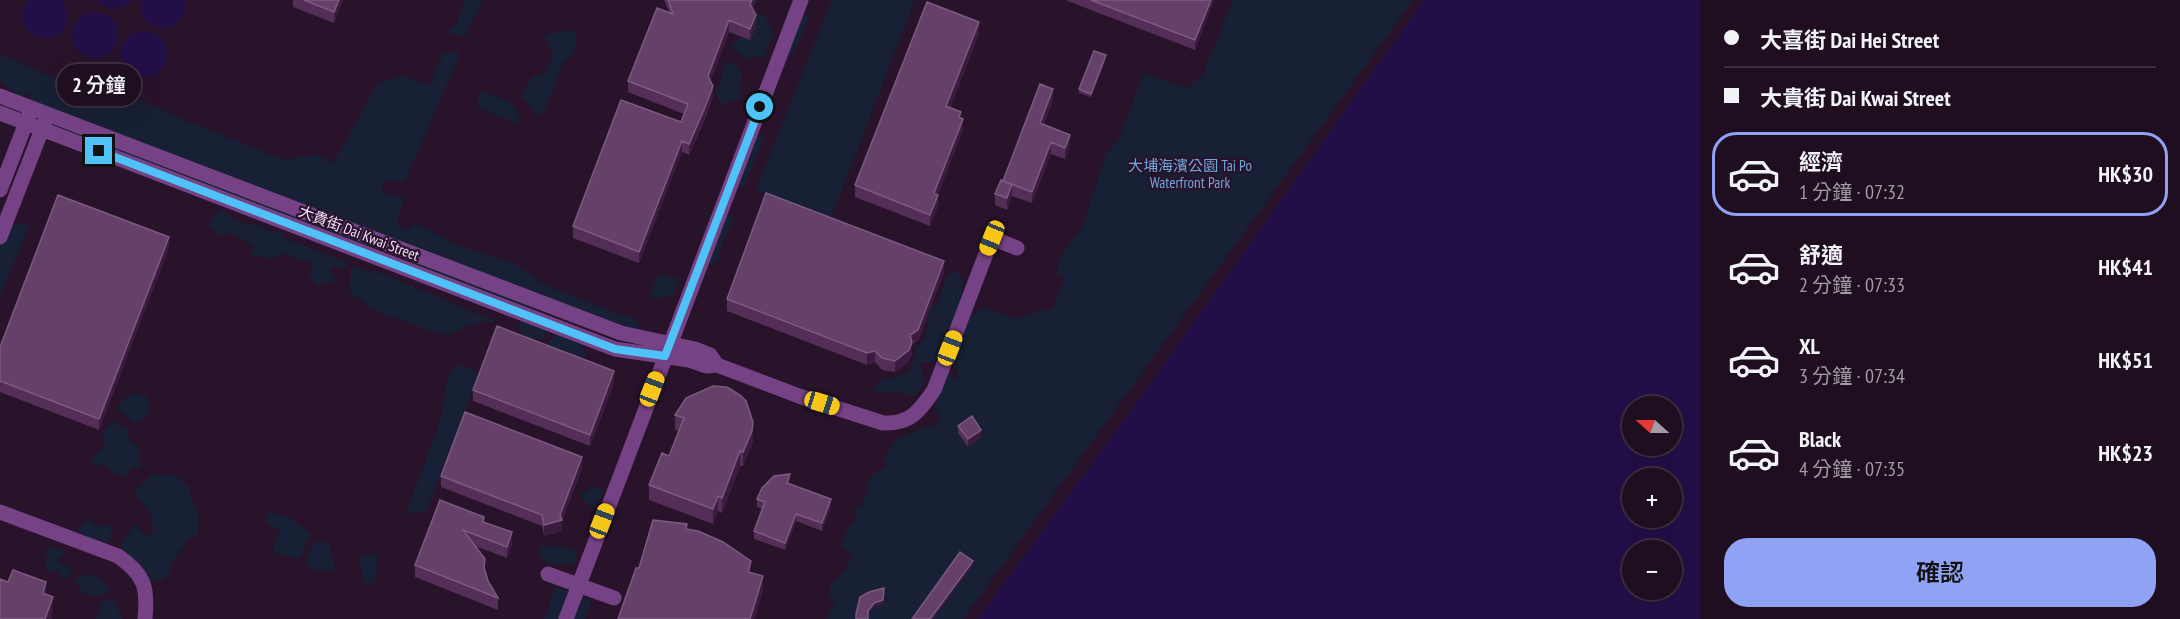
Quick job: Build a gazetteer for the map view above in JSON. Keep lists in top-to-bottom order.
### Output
{
  "streets": {
    "street": ["大貴街 Dai Kwai Street"]
  },
  "parks": ["大埔海濱公園 Tai Po Waterfront Park"],
  "north": "left",
  "page": {
    "banner": ["大喜街 Dai Hei Street", "大貴街 Dai Kwai Street"],
    "bubble": "2 分鐘",
    "list": [
      {
        "name": "經濟",
        "note": "1 分鐘 · 07:32",
        "value": "HK$30"
      },
      {
        "name": "舒適",
        "note": "2 分鐘 · 07:33",
        "value": "HK$41"
      },
      {
        "name": "XL",
        "note": "3 分鐘 · 07:34",
        "value": "HK$51"
      },
      {
        "name": "Black",
        "note": "4 分鐘 · 07:35",
        "value": "HK$23"
      }
    ],
    "map_buttons": ["+", "−"],
    "buttons": "確認"
  }
}
